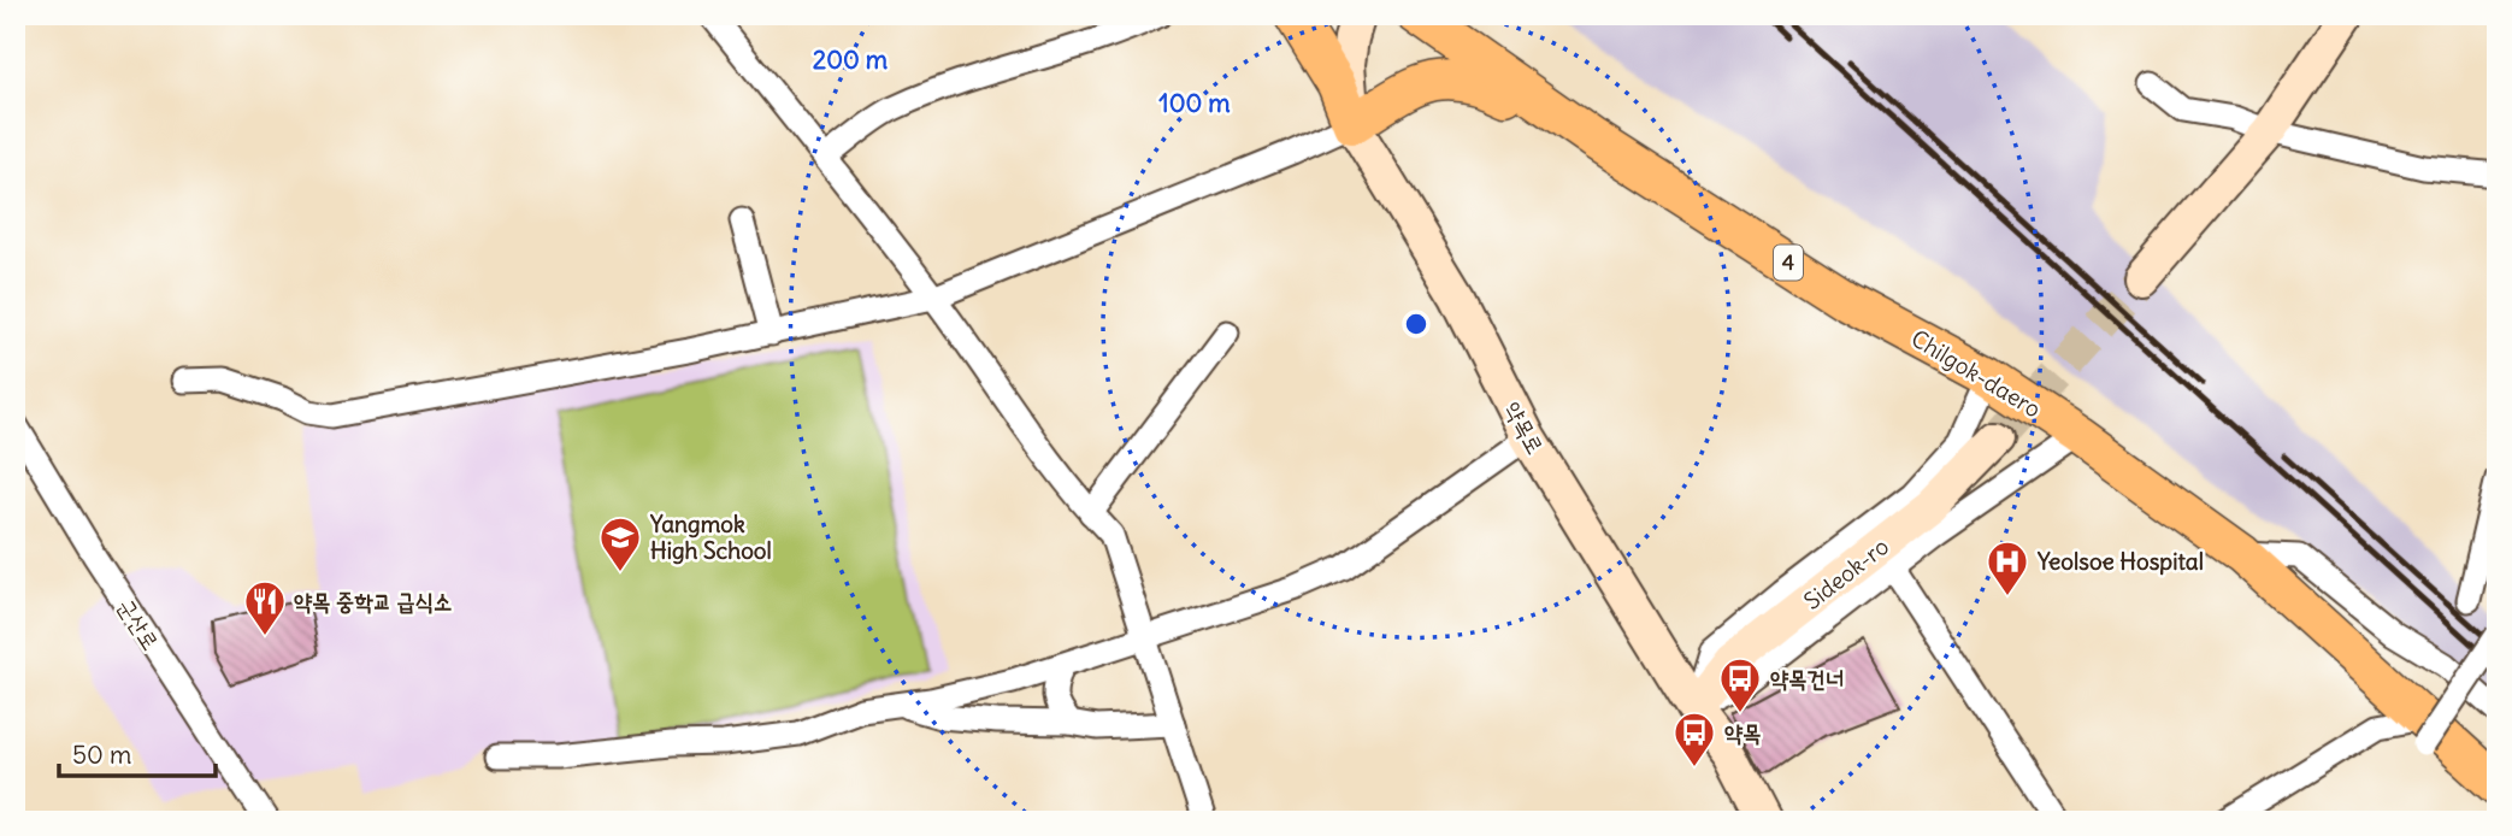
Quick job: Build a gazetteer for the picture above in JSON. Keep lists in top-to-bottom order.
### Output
{
  "streets": {
    "main road": ["4", "Chilgok-daero"],
    "street": ["약목로", "Sideok-ro", "군산로"]
  },
  "crossings": [
    ["약목로", "Sideok-ro"]
  ],
  "places": {
    "school or university": ["Yangmok High School"],
    "hospital": ["Yeolsoe Hospital"],
    "restaurant": ["약목 중학교 급식소"],
    "bus stop": ["약목건너", "약목"]
  },
  "scale_bar": "50 m",
  "rings": ["200 m", "100 m"]
}
